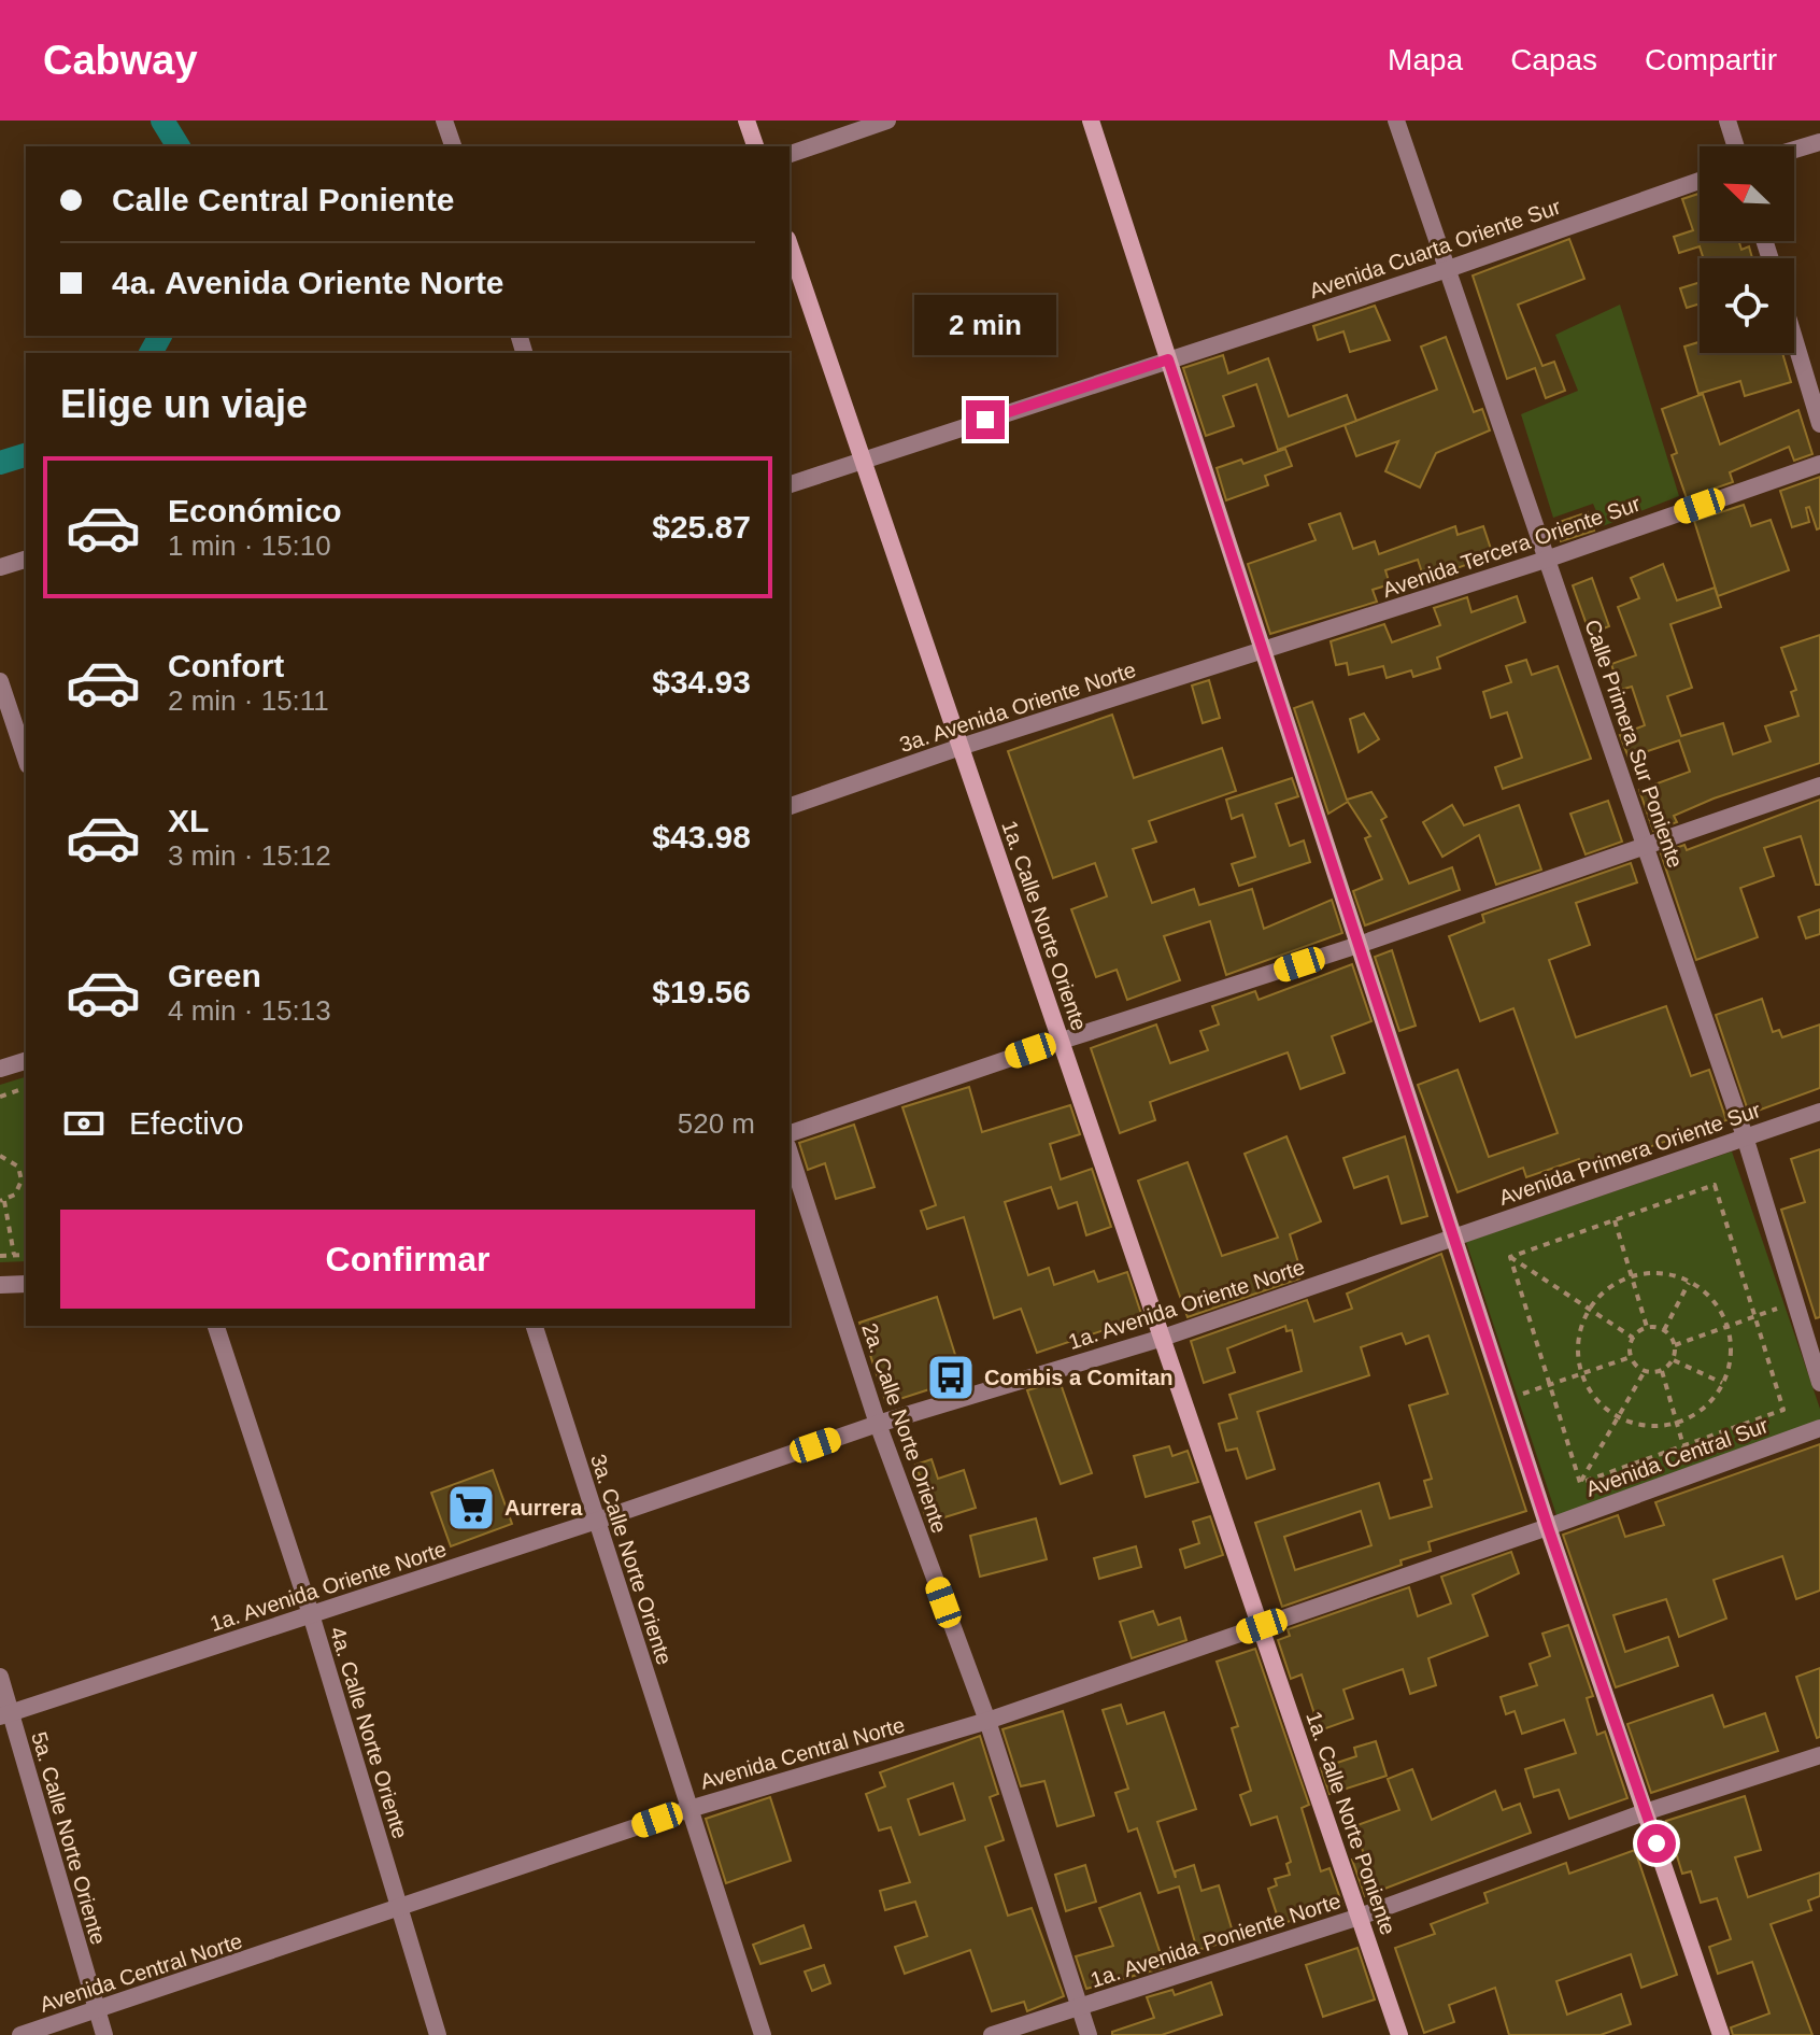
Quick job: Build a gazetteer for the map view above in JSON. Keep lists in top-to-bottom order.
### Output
{
  "streets": {
    "main road": ["1a. Calle Norte Oriente", "1a. Calle Norte Poniente"],
    "street": [
      "Avenida Cuarta Oriente Sur",
      "Avenida Tercera Oriente Sur",
      "3a. Avenida Oriente Norte",
      "Calle Primera Sur Poniente",
      "Avenida Primera Oriente Sur",
      "1a. Avenida Oriente Norte",
      "2a. Calle Norte Oriente",
      "Avenida Central Sur",
      "3a. Calle Norte Oriente",
      "4a. Calle Norte Oriente",
      "Avenida Central Norte",
      "5a. Calle Norte Oriente",
      "1a. Avenida Poniente Norte"
    ]
  },
  "crossings": [
    ["Avenida Cuarta Oriente Sur", "Calle Primera Sur Poniente"],
    ["Avenida Cuarta Oriente Sur", "1a. Calle Norte Oriente"],
    ["Avenida Tercera Oriente Sur", "3a. Avenida Oriente Norte"],
    ["Avenida Tercera Oriente Sur", "Calle Primera Sur Poniente"],
    ["3a. Avenida Oriente Norte", "1a. Calle Norte Oriente"],
    ["Calle Primera Sur Poniente", "Avenida Primera Oriente Sur"],
    ["1a. Calle Norte Oriente", "1a. Avenida Oriente Norte"],
    ["1a. Calle Norte Oriente", "Avenida Central Norte"],
    ["1a. Calle Norte Oriente", "1a. Calle Norte Poniente"],
    ["Avenida Primera Oriente Sur", "1a. Avenida Oriente Norte"],
    ["1a. Avenida Oriente Norte", "2a. Calle Norte Oriente"],
    ["1a. Avenida Oriente Norte", "3a. Calle Norte Oriente"],
    ["1a. Avenida Oriente Norte", "4a. Calle Norte Oriente"],
    ["1a. Avenida Oriente Norte", "5a. Calle Norte Oriente"],
    ["2a. Calle Norte Oriente", "Avenida Central Norte"],
    ["2a. Calle Norte Oriente", "1a. Avenida Poniente Norte"],
    ["Avenida Central Sur", "Avenida Central Norte"],
    ["3a. Calle Norte Oriente", "Avenida Central Norte"],
    ["4a. Calle Norte Oriente", "Avenida Central Norte"],
    ["Avenida Central Norte", "1a. Calle Norte Poniente"],
    ["Avenida Central Norte", "5a. Calle Norte Oriente"],
    ["1a. Calle Norte Poniente", "1a. Avenida Poniente Norte"]
  ],
  "places": {
    "bus stop": ["Combis a Comitan"],
    "supermarket": ["Aurrera"]
  },
  "north": "top left",
  "page": {
    "header": "Cabway",
    "nav": ["Mapa", "Capas", "Compartir"],
    "banner": ["Calle Central Poniente", "4a. Avenida Oriente Norte"],
    "bubble": "2 min",
    "heading": "Elige un viaje",
    "list": [
      {
        "name": "Económico",
        "note": "1 min · 15:10",
        "value": "$25.87"
      },
      {
        "name": "Confort",
        "note": "2 min · 15:11",
        "value": "$34.93"
      },
      {
        "name": "XL",
        "note": "3 min · 15:12",
        "value": "$43.98"
      },
      {
        "name": "Green",
        "note": "4 min · 15:13",
        "value": "$19.56"
      }
    ],
    "pay": ["Efectivo", "520 m"],
    "buttons": "Confirmar"
  }
}
